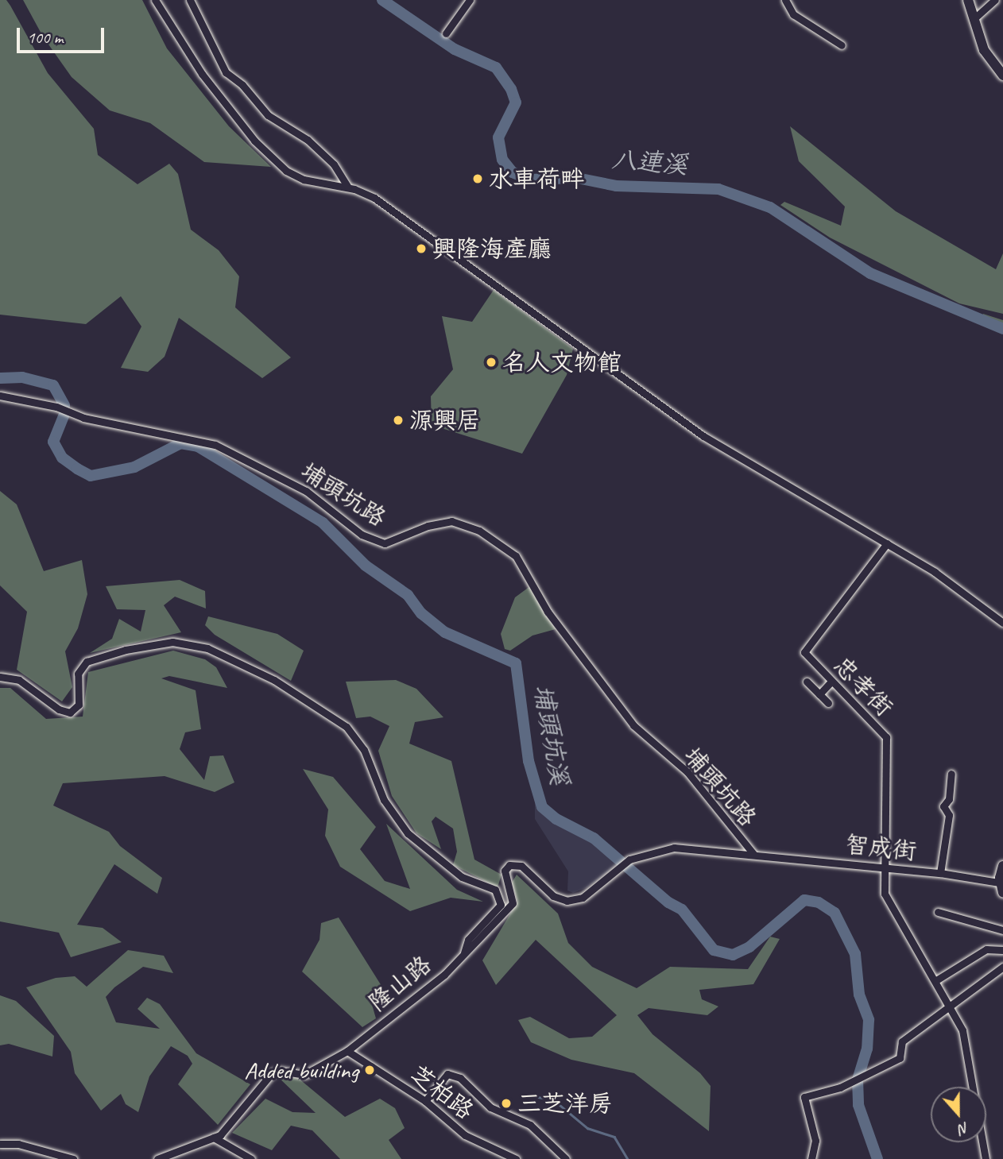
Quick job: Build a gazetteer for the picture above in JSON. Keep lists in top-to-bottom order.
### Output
{
  "streets": {
    "street": [
      "埔頭坑路",
      "忠孝街",
      "智成街",
      "隆山路",
      "芝柏路"
    ]
  },
  "crossings": [
    ["埔頭坑路", "智成街"],
    ["埔頭坑路", "隆山路"],
    ["忠孝街", "智成街"],
    ["智成街", "隆山路"],
    ["隆山路", "芝柏路"]
  ],
  "water": ["八連溪", "埔頭坑溪"],
  "places": [
    "水車荷畔",
    "興隆海產廳",
    "名人文物館",
    "源興居",
    "Added building",
    "三芝洋房"
  ],
  "scale_bar": "100 m",
  "north": "bottom"
}
